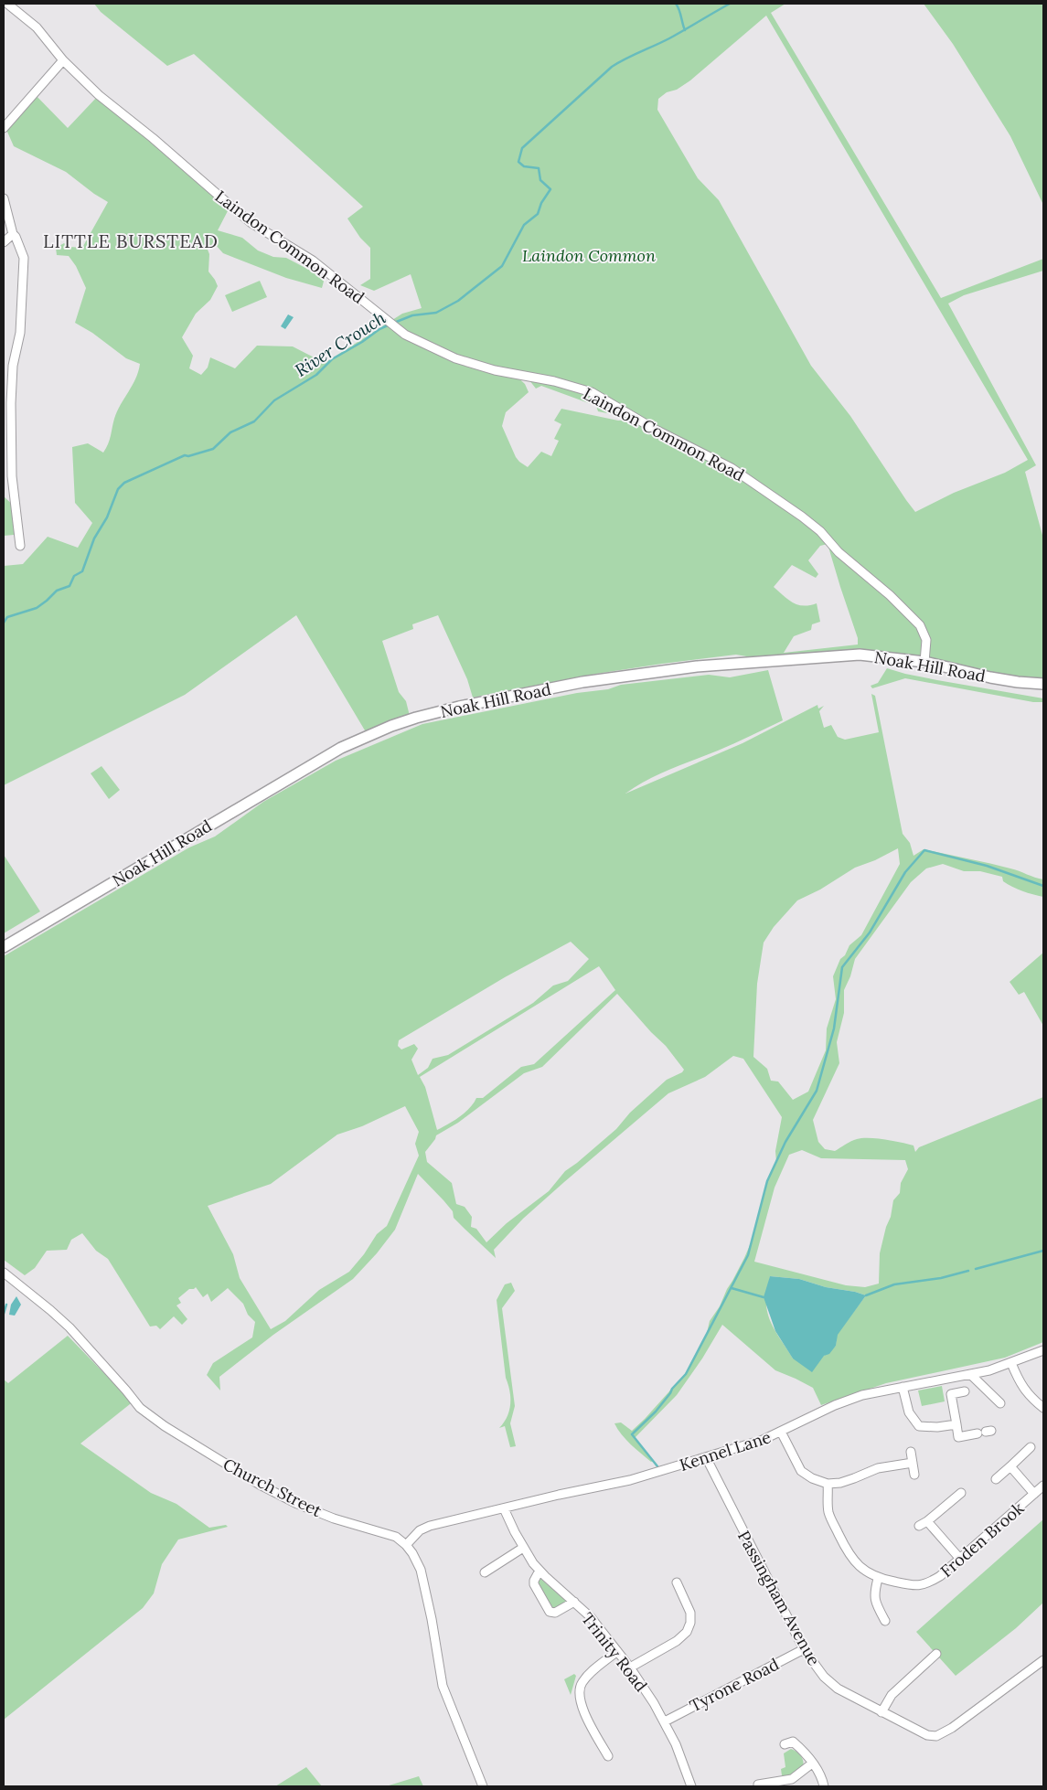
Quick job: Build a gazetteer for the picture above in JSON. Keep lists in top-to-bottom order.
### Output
{
  "streets": {
    "main road": ["Noak Hill Road"],
    "street": [
      "Laindon Common Road",
      "Kennel Lane",
      "Church Street",
      "Froden Brook",
      "Passingham Avenue",
      "Trinity Road",
      "Tyrone Road"
    ]
  },
  "crossings": [
    ["Laindon Common Road", "Noak Hill Road"],
    ["Kennel Lane", "Church Street"],
    ["Kennel Lane", "Passingham Avenue"],
    ["Kennel Lane", "Trinity Road"],
    ["Passingham Avenue", "Tyrone Road"],
    ["Trinity Road", "Tyrone Road"]
  ],
  "districts": ["LITTLE BURSTEAD"],
  "water": ["River Crouch"],
  "parks": ["Laindon Common"]
}
